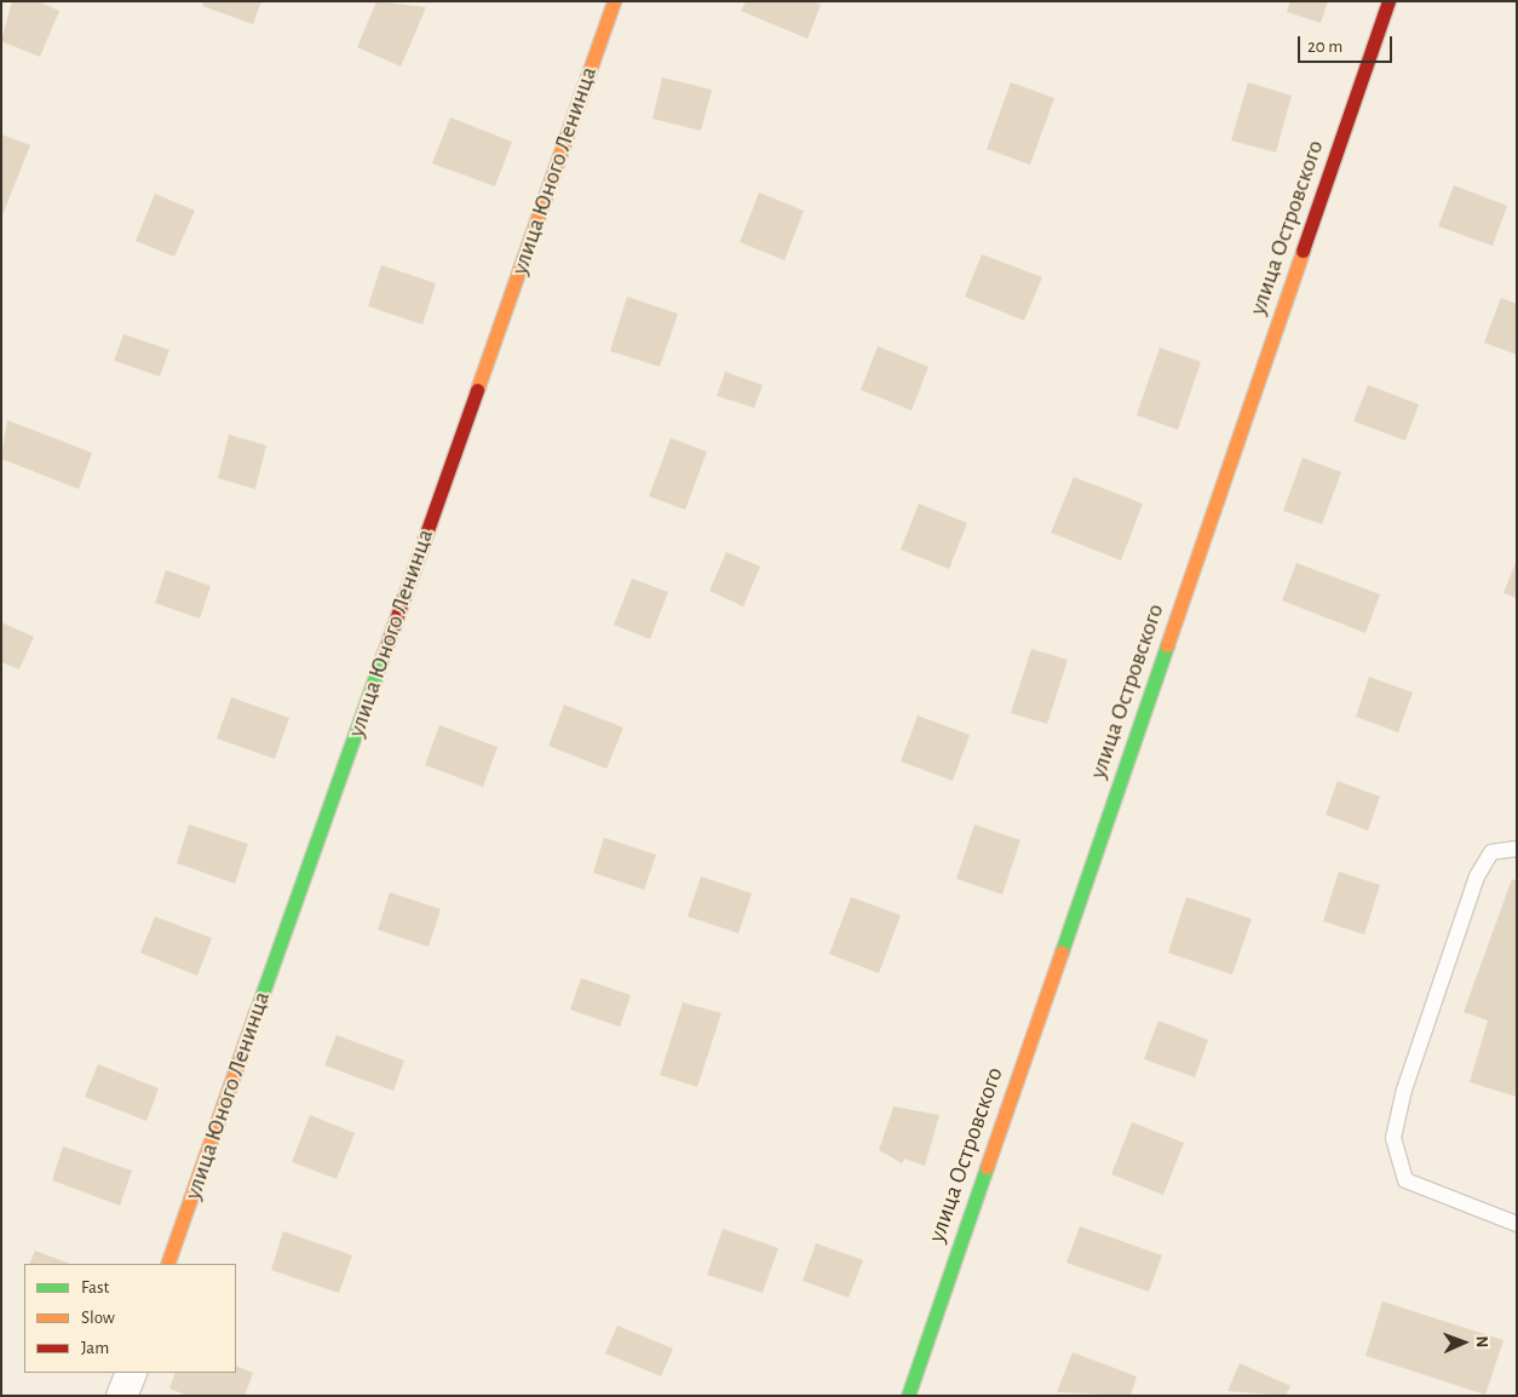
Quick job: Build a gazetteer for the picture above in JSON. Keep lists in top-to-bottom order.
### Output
{
  "streets": {
    "street": ["улица Юного Ленинца", "улица Островского"]
  },
  "legend": ["Fast", "Slow", "Jam"],
  "scale_bar": "20 m",
  "north": "right"
}
